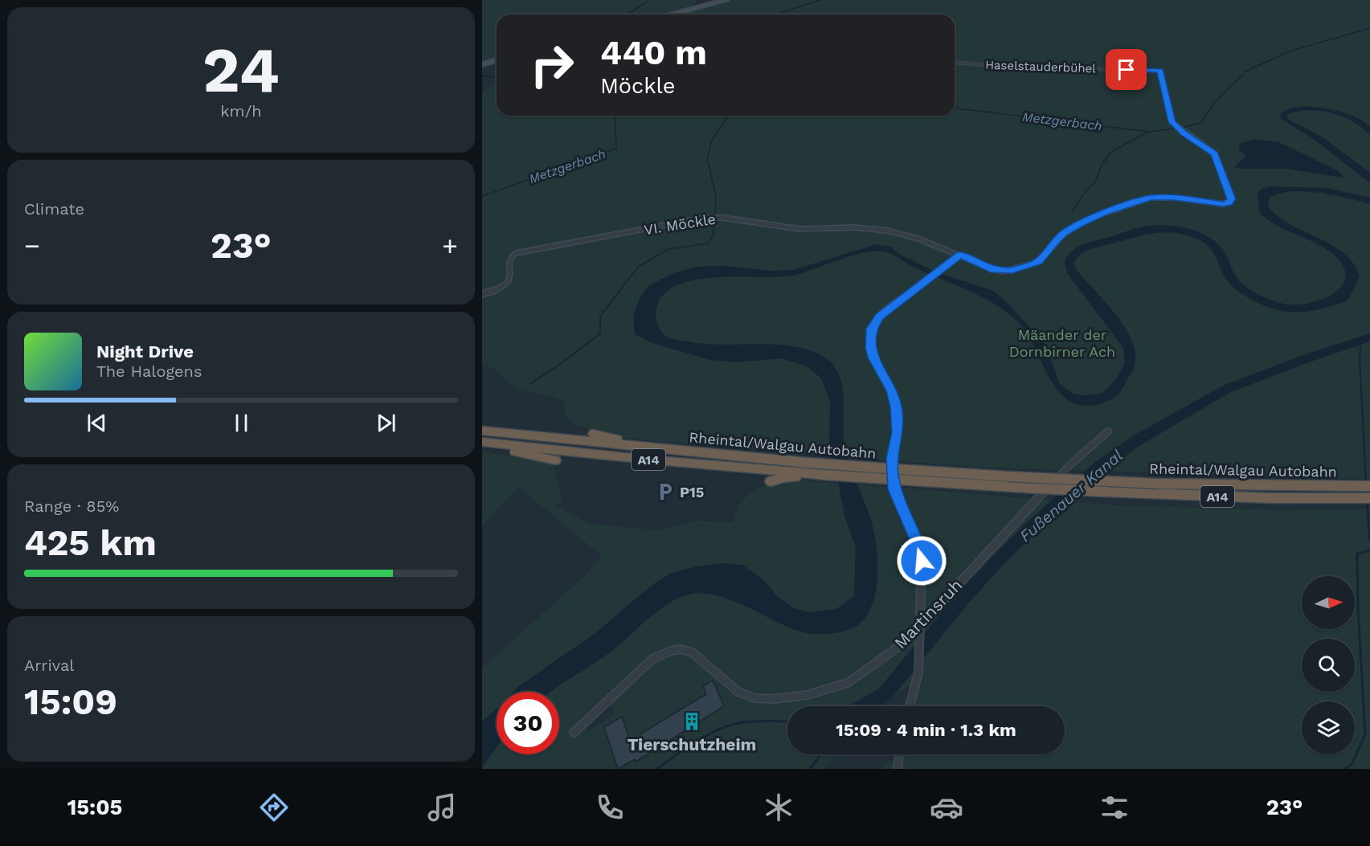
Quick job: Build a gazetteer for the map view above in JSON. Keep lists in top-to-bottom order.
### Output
{
  "streets": {
    "highway": ["Rheintal/Walgau Autobahn", "A14"],
    "street": ["Haselstauderbühel", "VI. Möckle", "Martinsruh"]
  },
  "crossings": [
    ["Haselstauderbühel", "VI. Möckle"],
    ["Haselstauderbühel", "Martinsruh"],
    ["VI. Möckle", "Martinsruh"]
  ],
  "water": ["Metzgerbach", "Fußenauer Kanal"],
  "parks": ["Mäander der Dornbirner Ach"],
  "places": {
    "parking": ["P15"],
    "building": ["Tierschutzheim"]
  },
  "north": "right",
  "page": {
    "tile": [
      ["24", "km/h"],
      "Climate",
      ["Range · 85%", "425 km"],
      ["Arrival", "15:09"]
    ],
    "turn": ["440 m", "Möckle"],
    "heat": ["−", "23°", "+"],
    "song": ["Night Drive", "The Halogens"],
    "limit": "30",
    "trip": "15:09 · 4 min · 1.3 km",
    "tabs": ["15:05", "23°"]
  }
}
